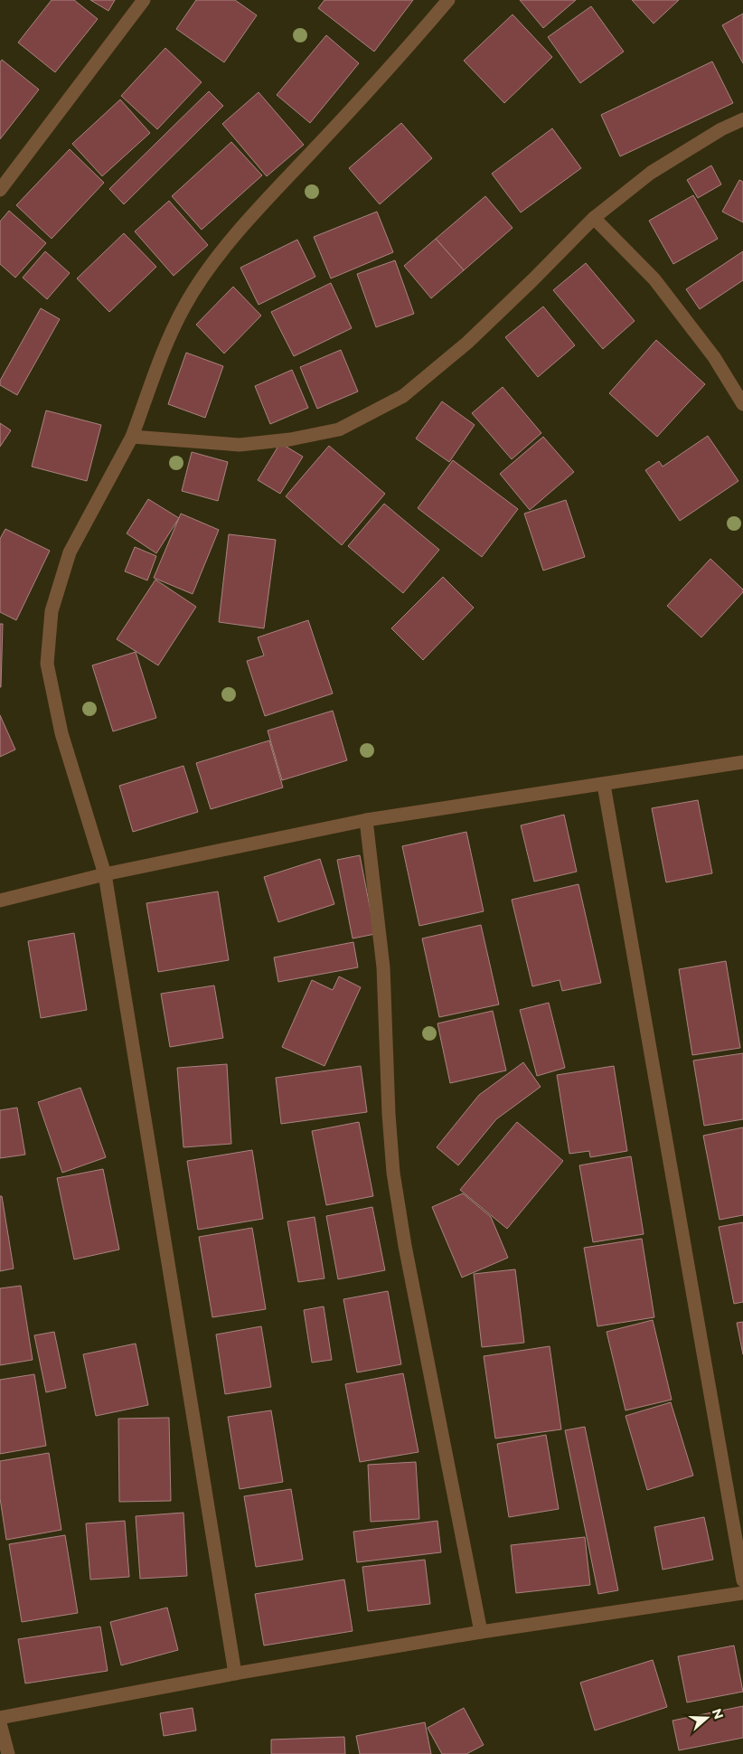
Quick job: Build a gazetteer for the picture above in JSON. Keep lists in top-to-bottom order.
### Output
{
  "north": "right"
}
